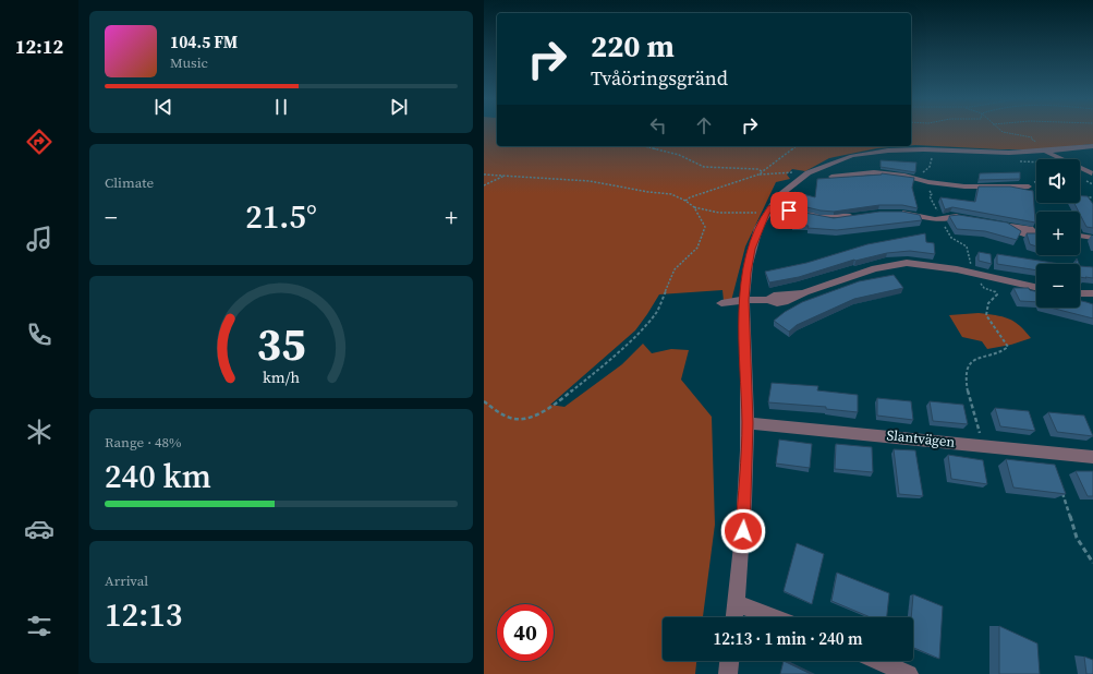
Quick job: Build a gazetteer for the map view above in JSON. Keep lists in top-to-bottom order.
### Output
{
  "streets": {
    "street": ["Slantvägen"]
  },
  "page": {
    "tabs": "12:12",
    "turn": ["220 m", "Tvåöringsgränd"],
    "song": ["104.5 FM", "Music"],
    "tile": [
      "Climate",
      ["Range · 48%", "240 km"],
      ["Arrival", "12:13"]
    ],
    "map_buttons": ["+", "−"],
    "heat": ["−", "21.5°", "+"],
    "limit": "40",
    "trip": "12:13 · 1 min · 240 m",
    "gauge": ["35", "km/h"]
  }
}
